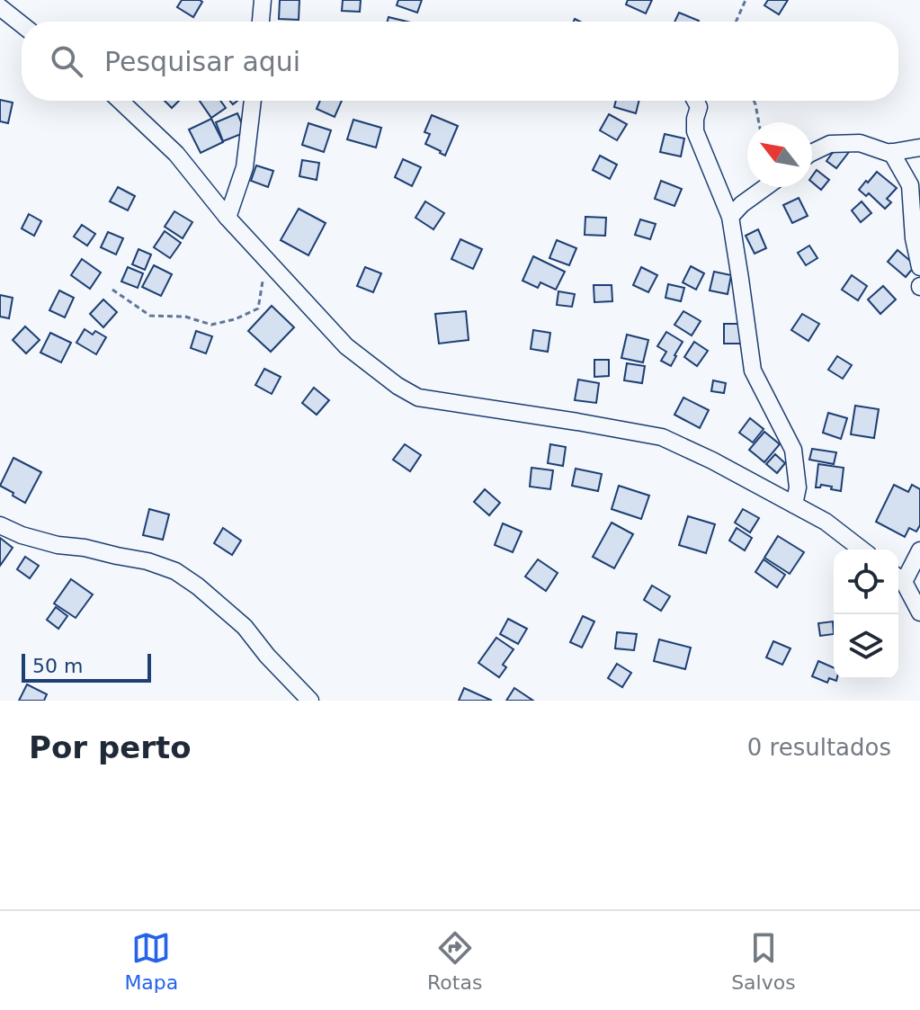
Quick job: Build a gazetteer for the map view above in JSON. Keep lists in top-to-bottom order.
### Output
{
  "scale_bar": "50 m",
  "north": "top left",
  "page": {
    "search": "Pesquisar aqui",
    "scale": "50 m",
    "heading": ["Por perto", "0 resultados"],
    "nav": ["Mapa", "Rotas", "Salvos"]
  }
}
